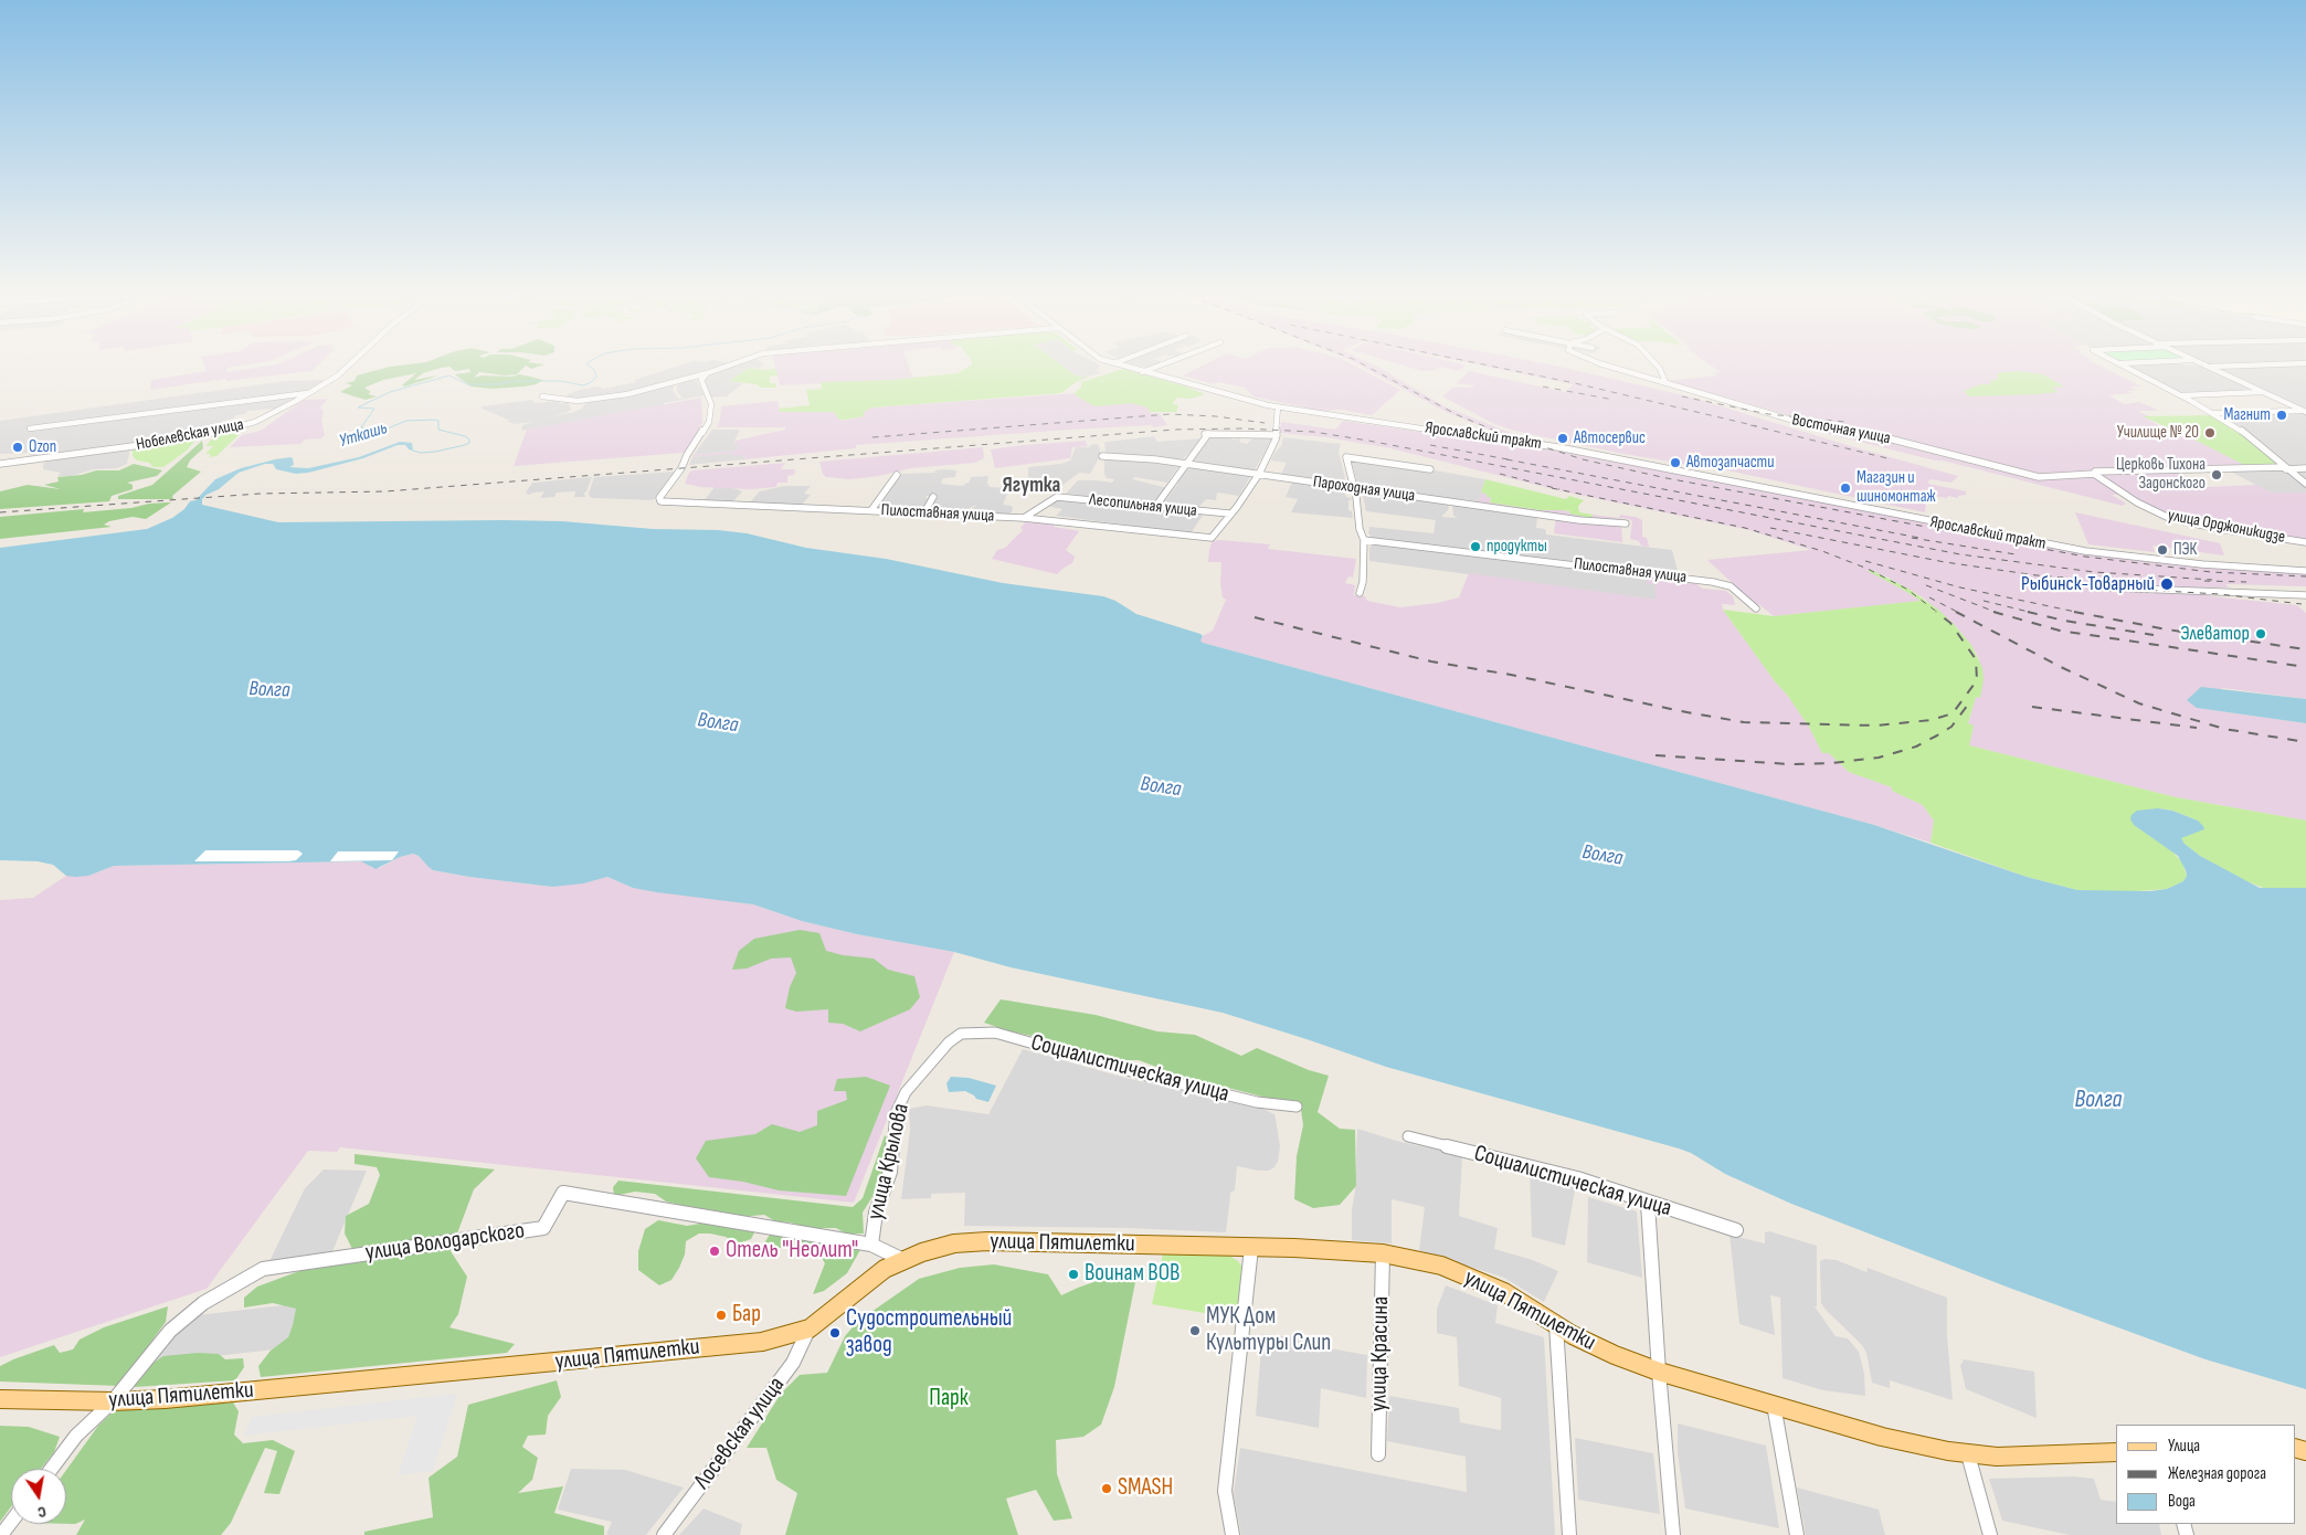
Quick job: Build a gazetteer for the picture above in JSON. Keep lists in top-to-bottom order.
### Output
{
  "streets": {
    "main road": ["улица Пятилетки"],
    "street": [
      "Восточная улица",
      "Нобелевская улица",
      "Ярославский тракт",
      "Пароходная улица",
      "Лесопильная улица",
      "Пилоставная улица",
      "улица Орджоникидзе",
      "Социалистическая улица",
      "улица Крылова",
      "улица Володарского",
      "улица Красина",
      "Лосевская улица"
    ]
  },
  "crossings": [
    ["Восточная улица", "улица Орджоникидзе"],
    ["Лесопильная улица", "Пилоставная улица"],
    ["Социалистическая улица", "улица Крылова"],
    ["улица Крылова", "улица Володарского"],
    ["улица Крылова", "улица Пятилетки"],
    ["улица Володарского", "улица Пятилетки"],
    ["улица Пятилетки", "улица Красина"],
    ["улица Пятилетки", "Лосевская улица"]
  ],
  "districts": ["Ягутка"],
  "water": ["Уткашь", "Волга"],
  "parks": ["Парк"],
  "places": [
    "Магнит",
    "Училище № 20",
    "Автосервис",
    "Ozon",
    "Автозапчасти",
    "Церковь Тихона Задонского",
    "Магазин и шиномонтаж",
    "продукты",
    "ПЭК",
    "Рыбинск-Товарный",
    "Элеватор",
    "Отель \"Неолит\"",
    "Воинам ВОВ",
    "Бар",
    "МУК Дом Культуры Слип",
    "Судостроительный завод",
    "SMASH"
  ],
  "legend": ["Улица", "Железная дорога", "Вода"],
  "north": "bottom"
}
